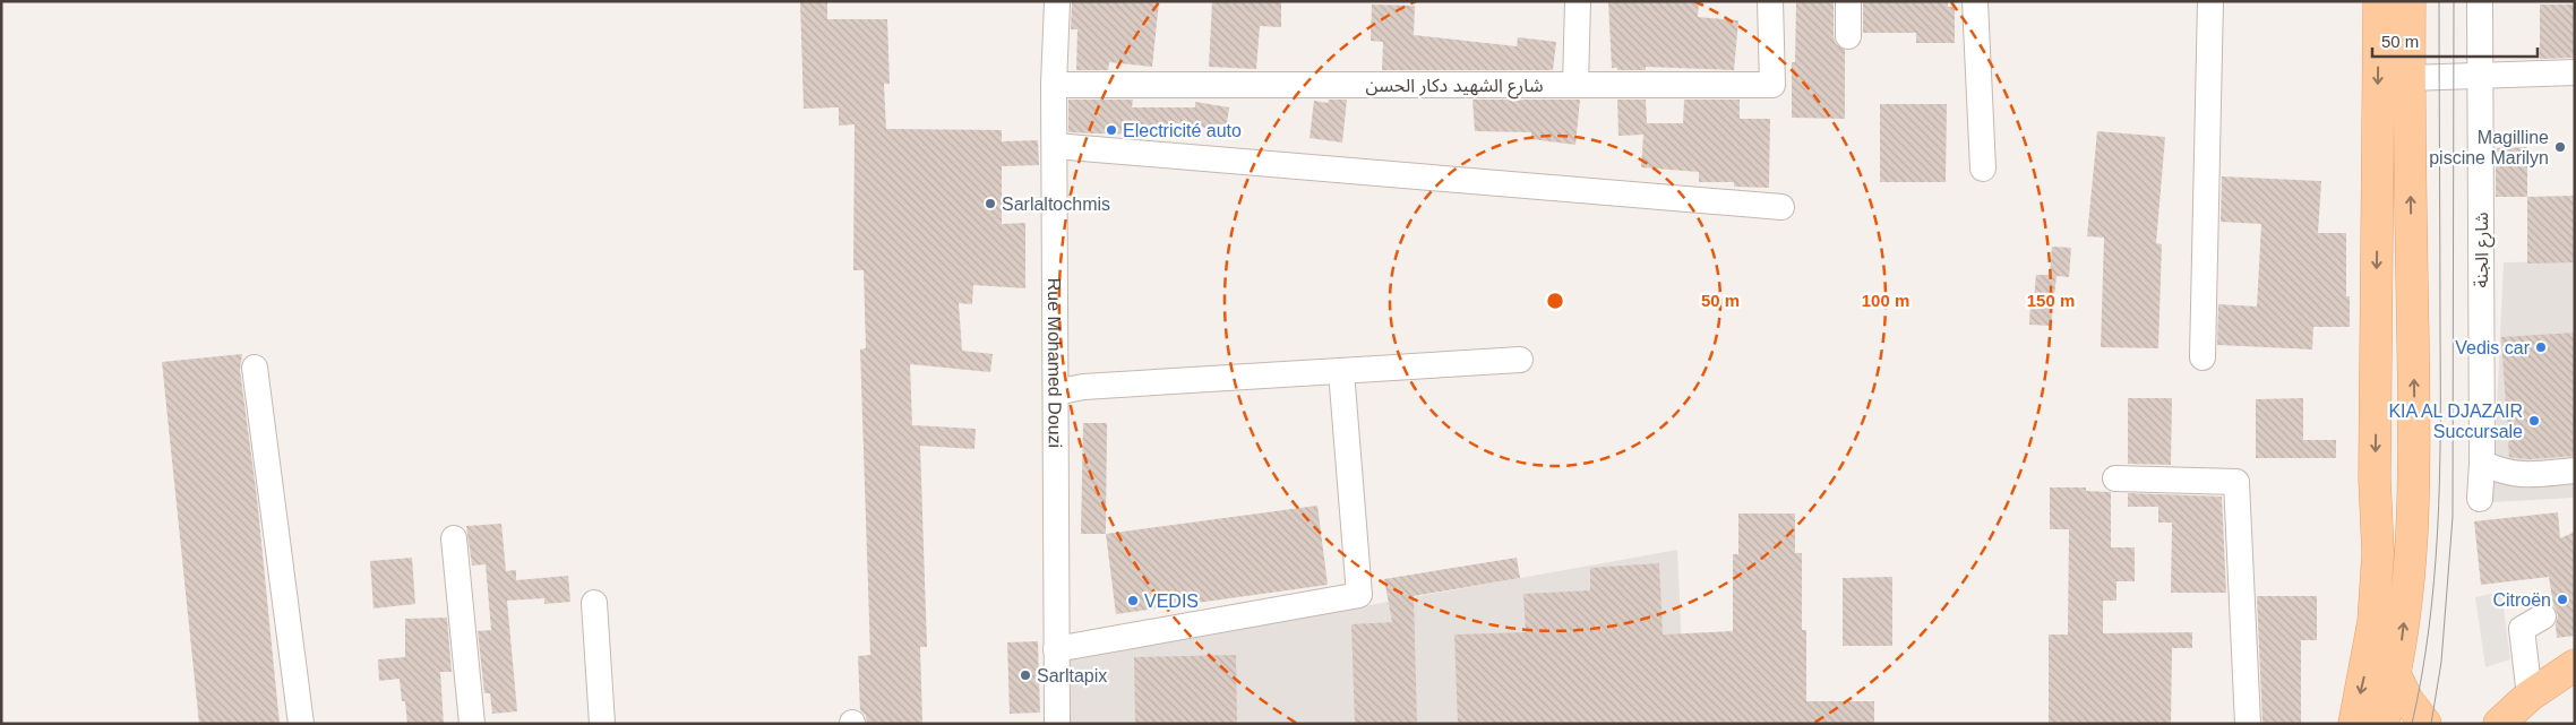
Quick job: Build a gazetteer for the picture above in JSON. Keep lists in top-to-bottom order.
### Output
{
  "streets": {
    "street": ["شارع الشهيد دكار الحسن", "شارع الجنة", "Rue Mohamed Douzi"]
  },
  "crossings": [
    ["شارع الشهيد دكار الحسن", "Rue Mohamed Douzi"]
  ],
  "places": [
    "Electricité auto",
    "Magilline piscine Marilyn",
    "Sarlaltochmis",
    "Vedis car",
    "KIA AL DJAZAIR Succursale",
    "Citroën",
    "VEDIS",
    "Sarltapix"
  ],
  "scale_bar": "50 m",
  "rings": ["50 m", "100 m", "150 m"]
}
